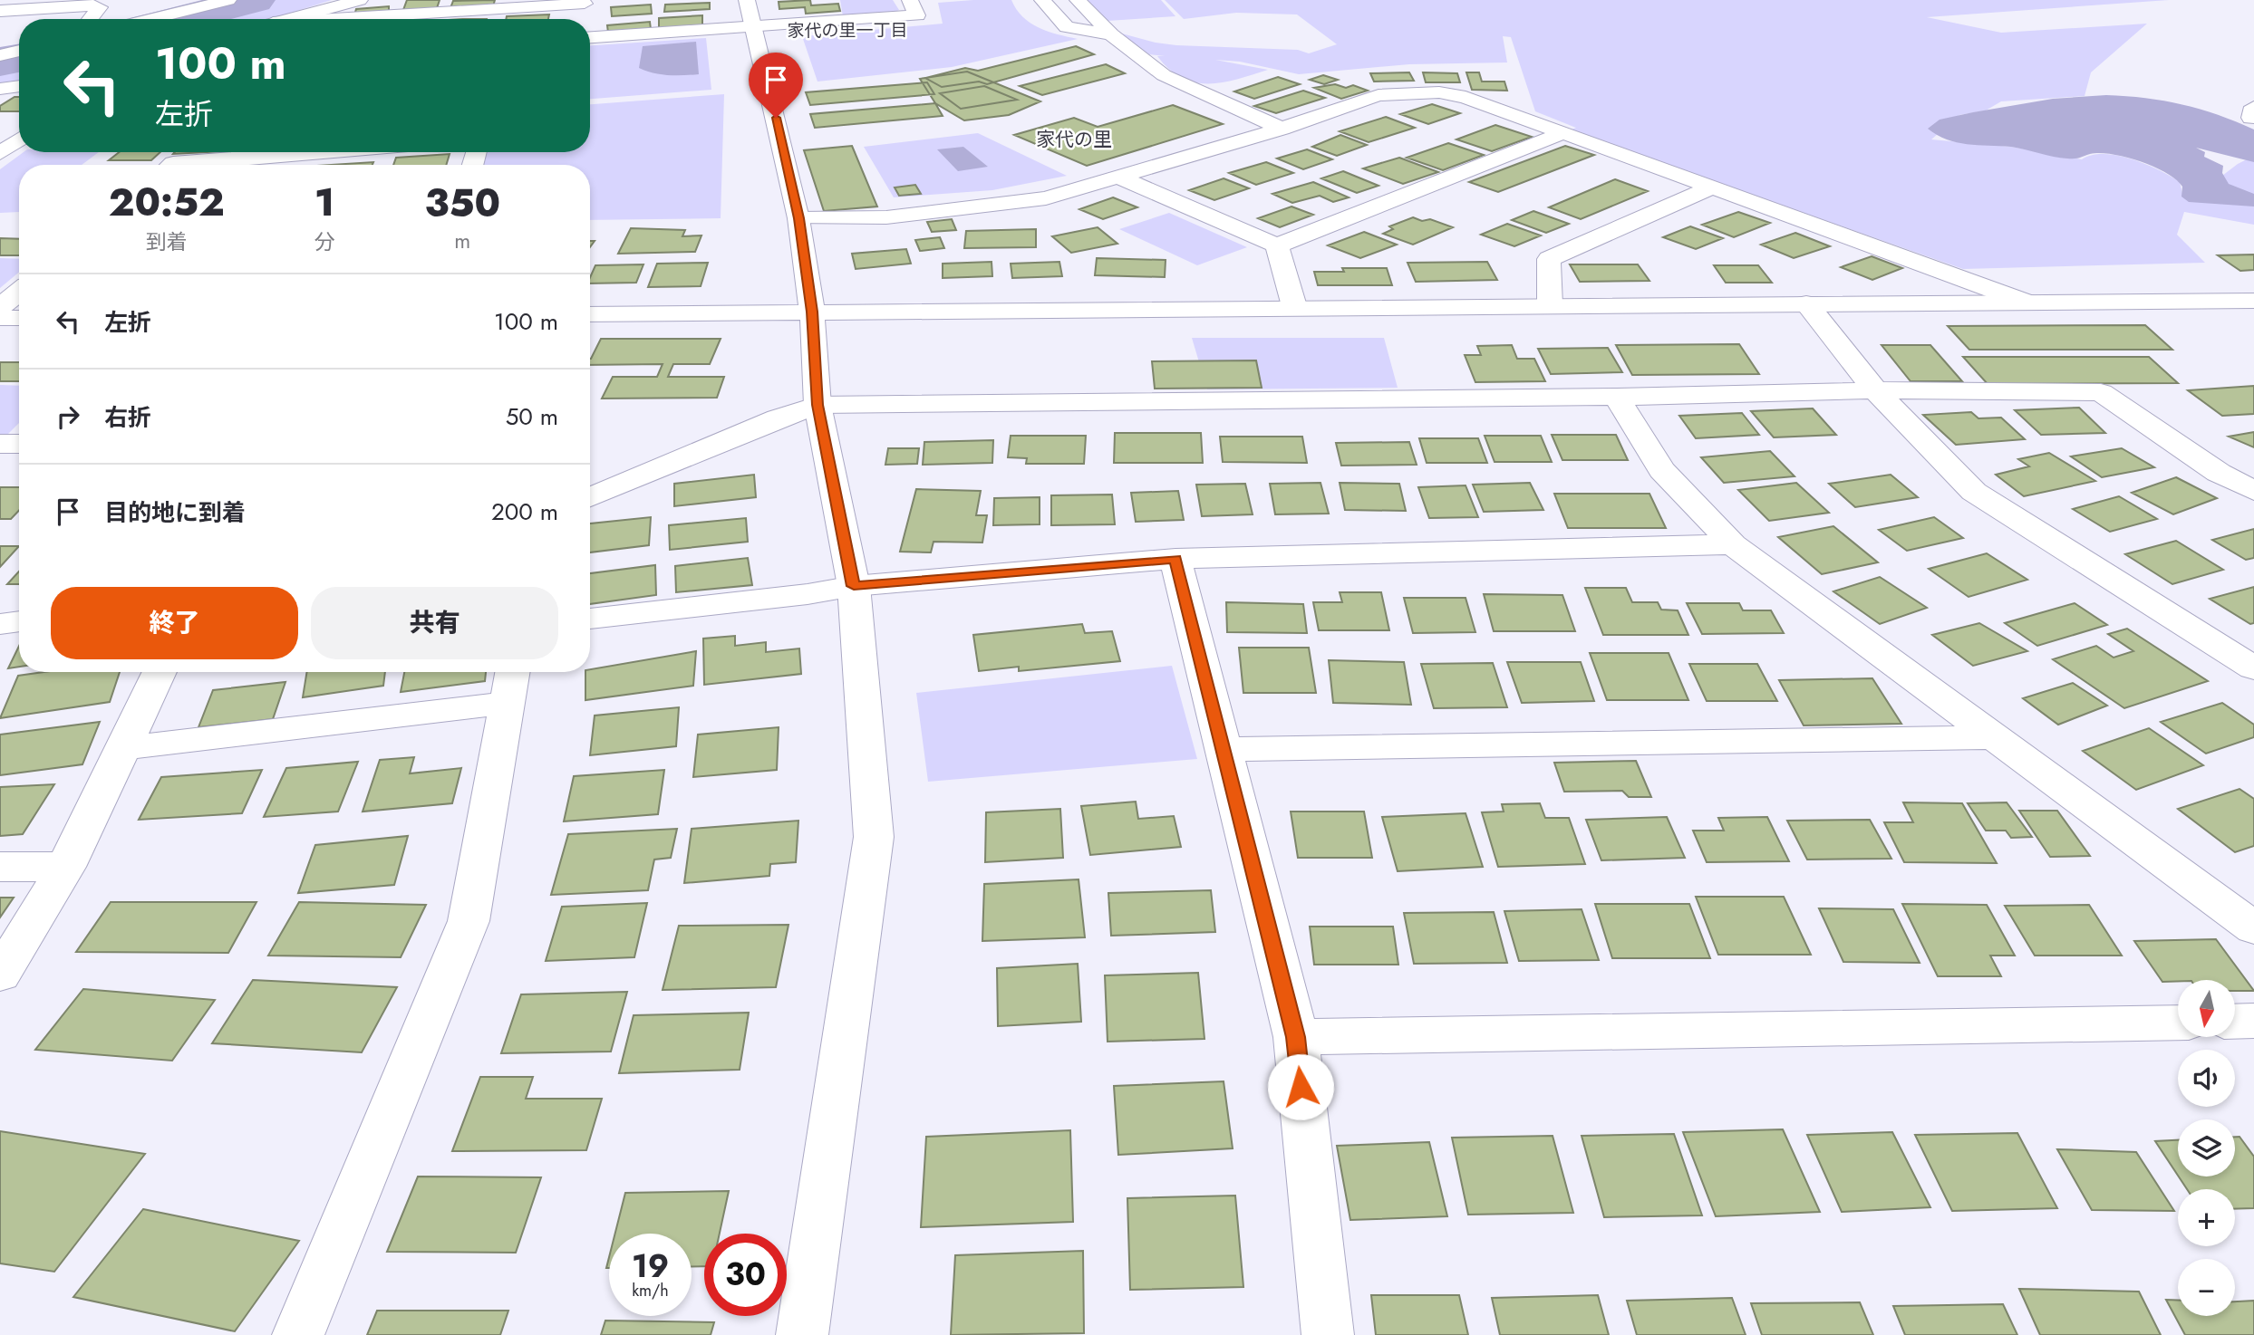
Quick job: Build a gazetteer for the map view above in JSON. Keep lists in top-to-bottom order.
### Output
{
  "districts": ["家代の里一丁目", "家代の里"],
  "north": "bottom",
  "page": {
    "turn": ["100 m", "左折"],
    "eta": [
      "20:52",
      "到着",
      "1",
      "分",
      "350",
      "m"
    ],
    "list": [
      {
        "name": "左折",
        "value": "100 m"
      },
      {
        "name": "右折",
        "value": "50 m"
      },
      {
        "name": "目的地に到着",
        "value": "200 m"
      }
    ],
    "buttons": ["終了", "共有"],
    "map_buttons": ["+", "−"],
    "speed": "19 km/h",
    "limit": "30"
  }
}
